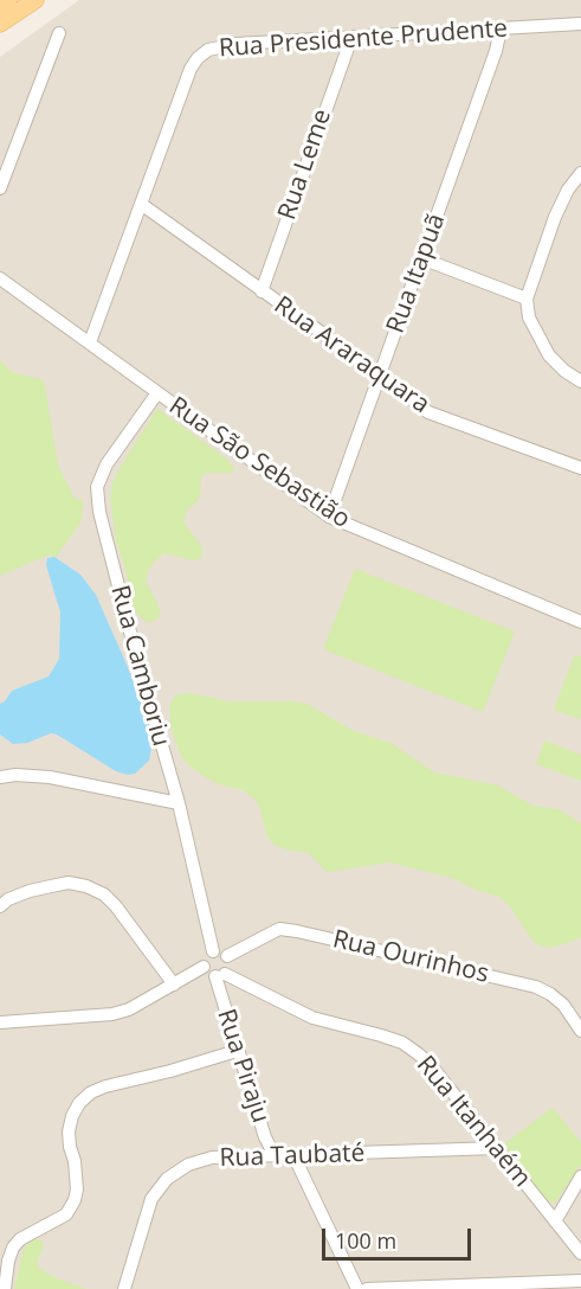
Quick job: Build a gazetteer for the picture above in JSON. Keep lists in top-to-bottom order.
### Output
{
  "streets": {
    "street": [
      "Rua Presidente Prudente",
      "Rua Leme",
      "Rua Itapuã",
      "Rua Araraquara",
      "Rua São Sebastião",
      "Rua Camboriu",
      "Rua Ourinhos",
      "Rua Piraju",
      "Rua Itanhaém",
      "Rua Taubaté"
    ]
  },
  "crossings": [
    ["Rua Presidente Prudente", "Rua Leme"],
    ["Rua Presidente Prudente", "Rua Itapuã"],
    ["Rua Presidente Prudente", "Rua Araraquara"],
    ["Rua Presidente Prudente", "Rua São Sebastião"],
    ["Rua Leme", "Rua Araraquara"],
    ["Rua Itapuã", "Rua Araraquara"],
    ["Rua Itapuã", "Rua São Sebastião"],
    ["Rua São Sebastião", "Rua Camboriu"],
    ["Rua Camboriu", "Rua Ourinhos"],
    ["Rua Camboriu", "Rua Piraju"],
    ["Rua Camboriu", "Rua Itanhaém"],
    ["Rua Ourinhos", "Rua Piraju"],
    ["Rua Ourinhos", "Rua Itanhaém"],
    ["Rua Piraju", "Rua Itanhaém"],
    ["Rua Piraju", "Rua Taubaté"],
    ["Rua Itanhaém", "Rua Taubaté"]
  ],
  "scale_bar": "100 m"
}
